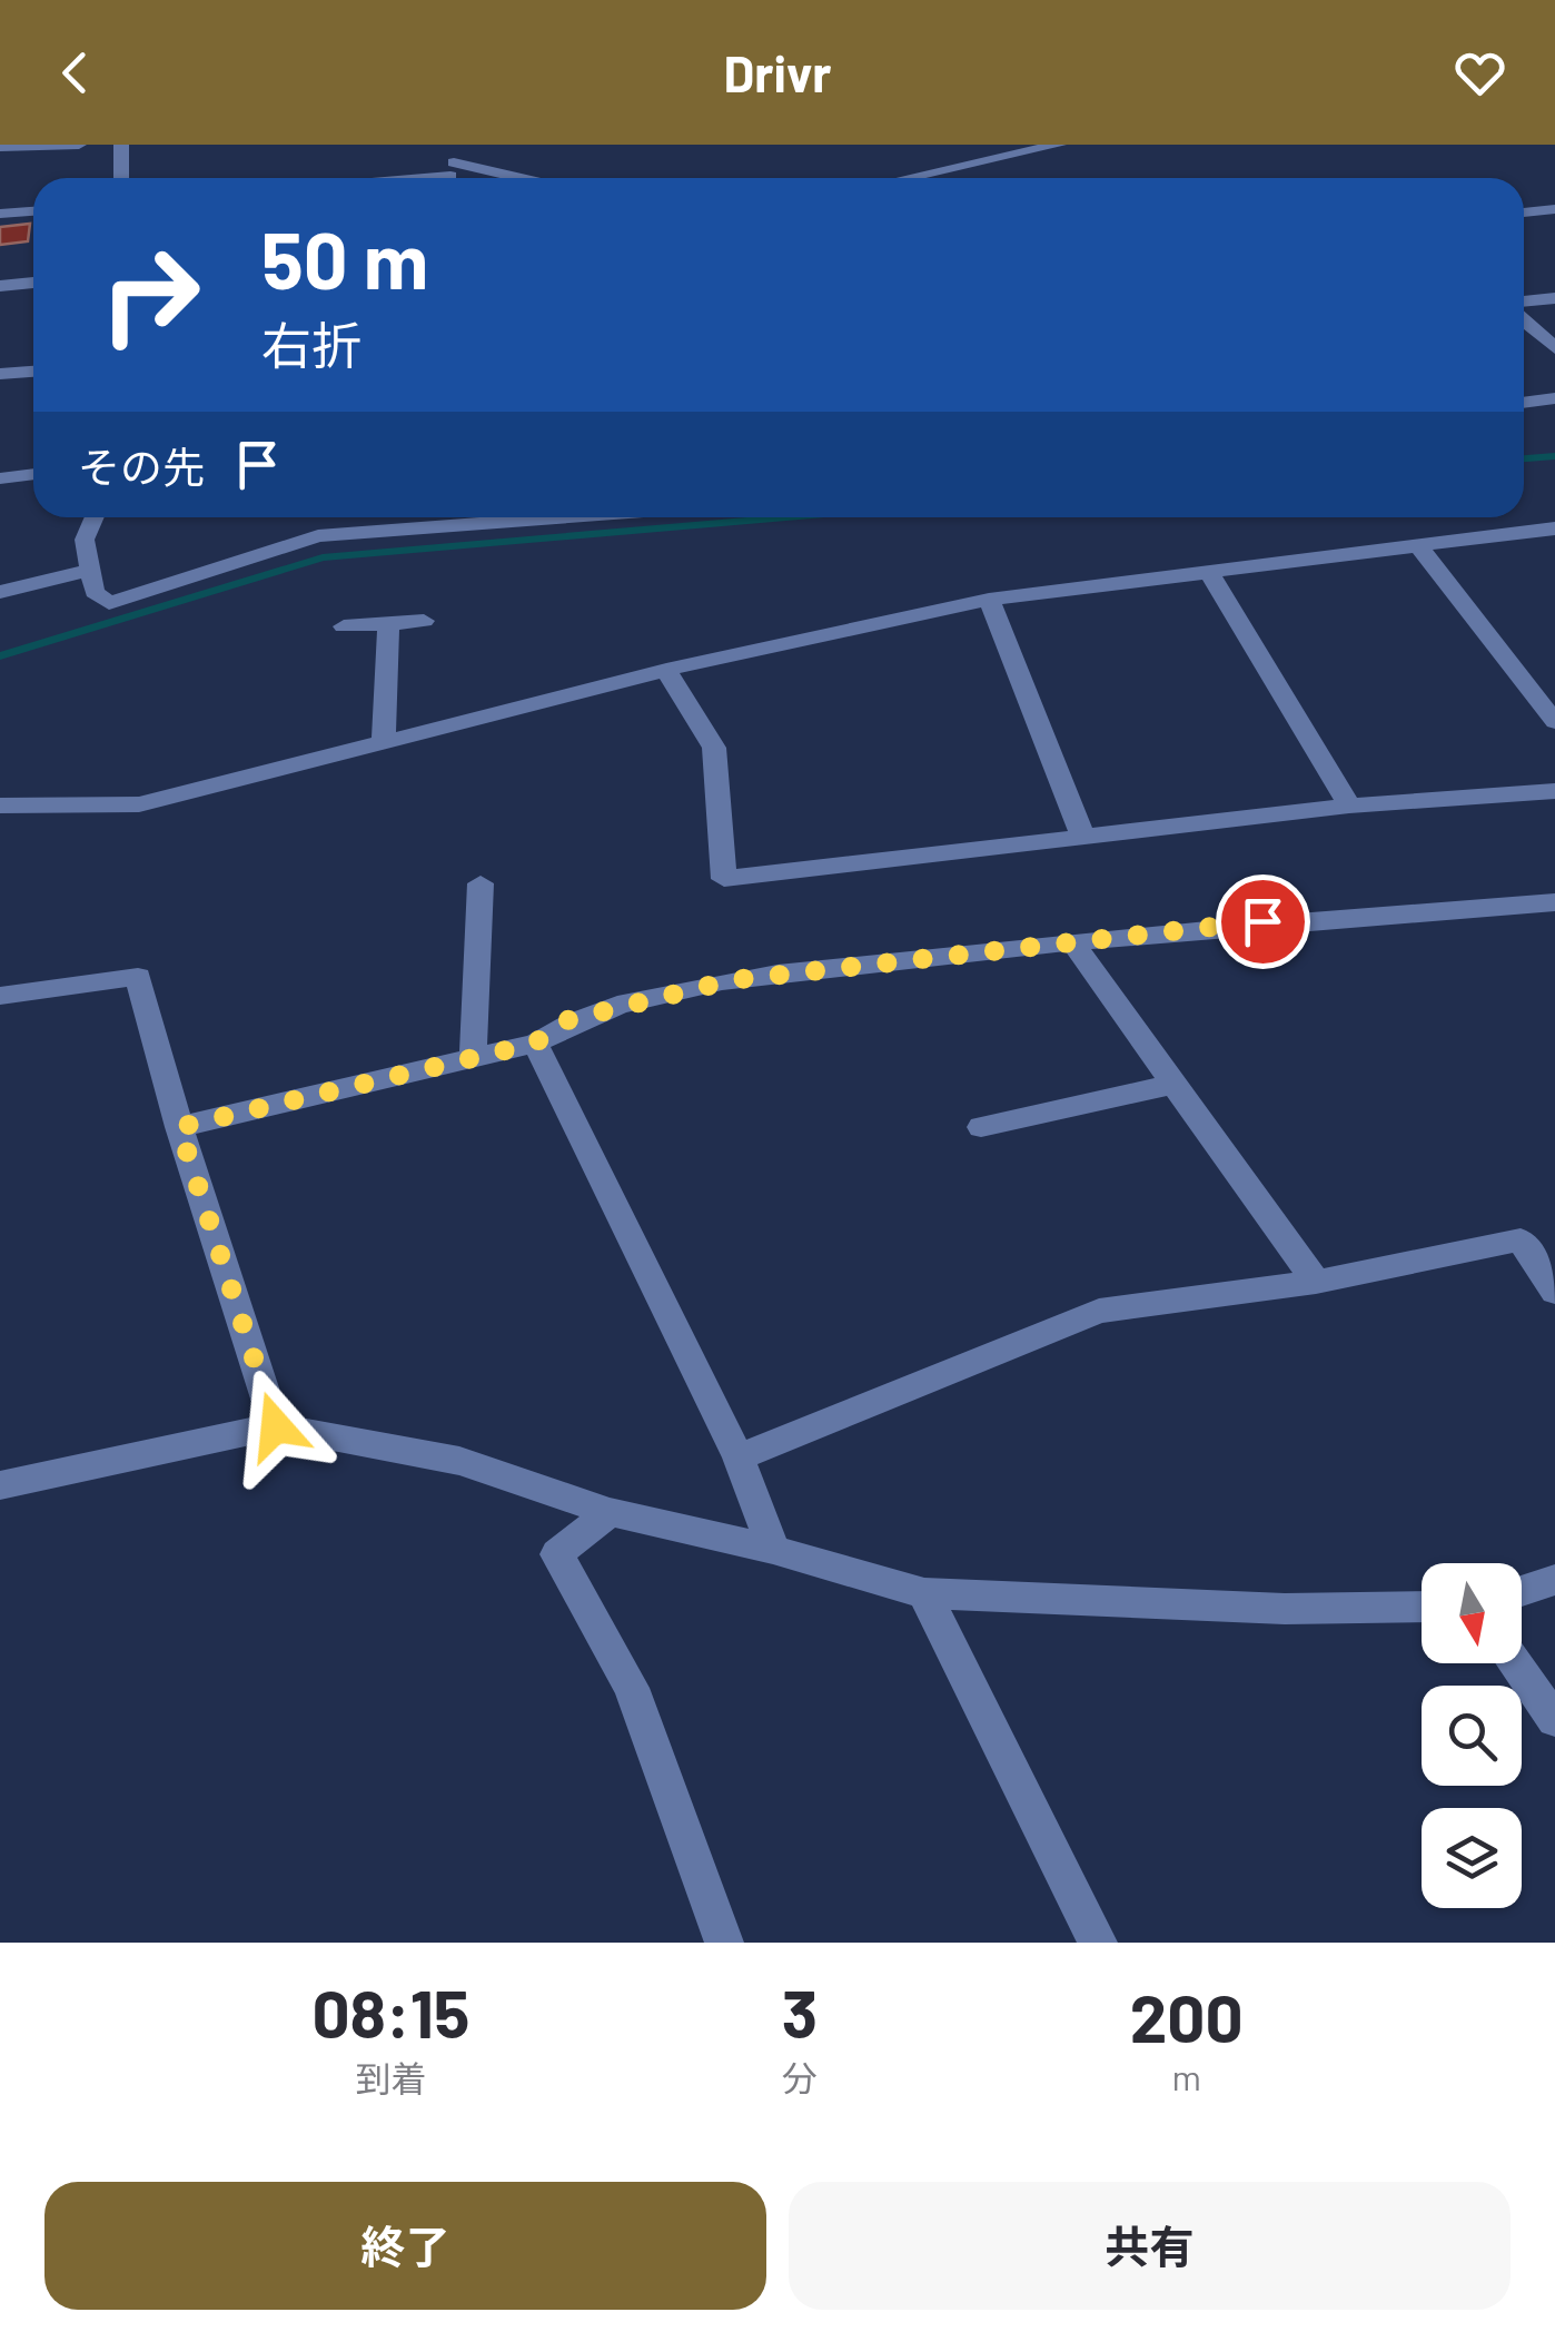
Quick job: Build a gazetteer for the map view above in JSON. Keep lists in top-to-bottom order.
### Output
{
  "north": "bottom",
  "page": {
    "header": "Drivr",
    "turn": ["50 m", "右折"],
    "then": "その先",
    "eta": [
      "08:15",
      "到着",
      "3",
      "分",
      "200",
      "m"
    ],
    "buttons": ["終了", "共有"]
  }
}
